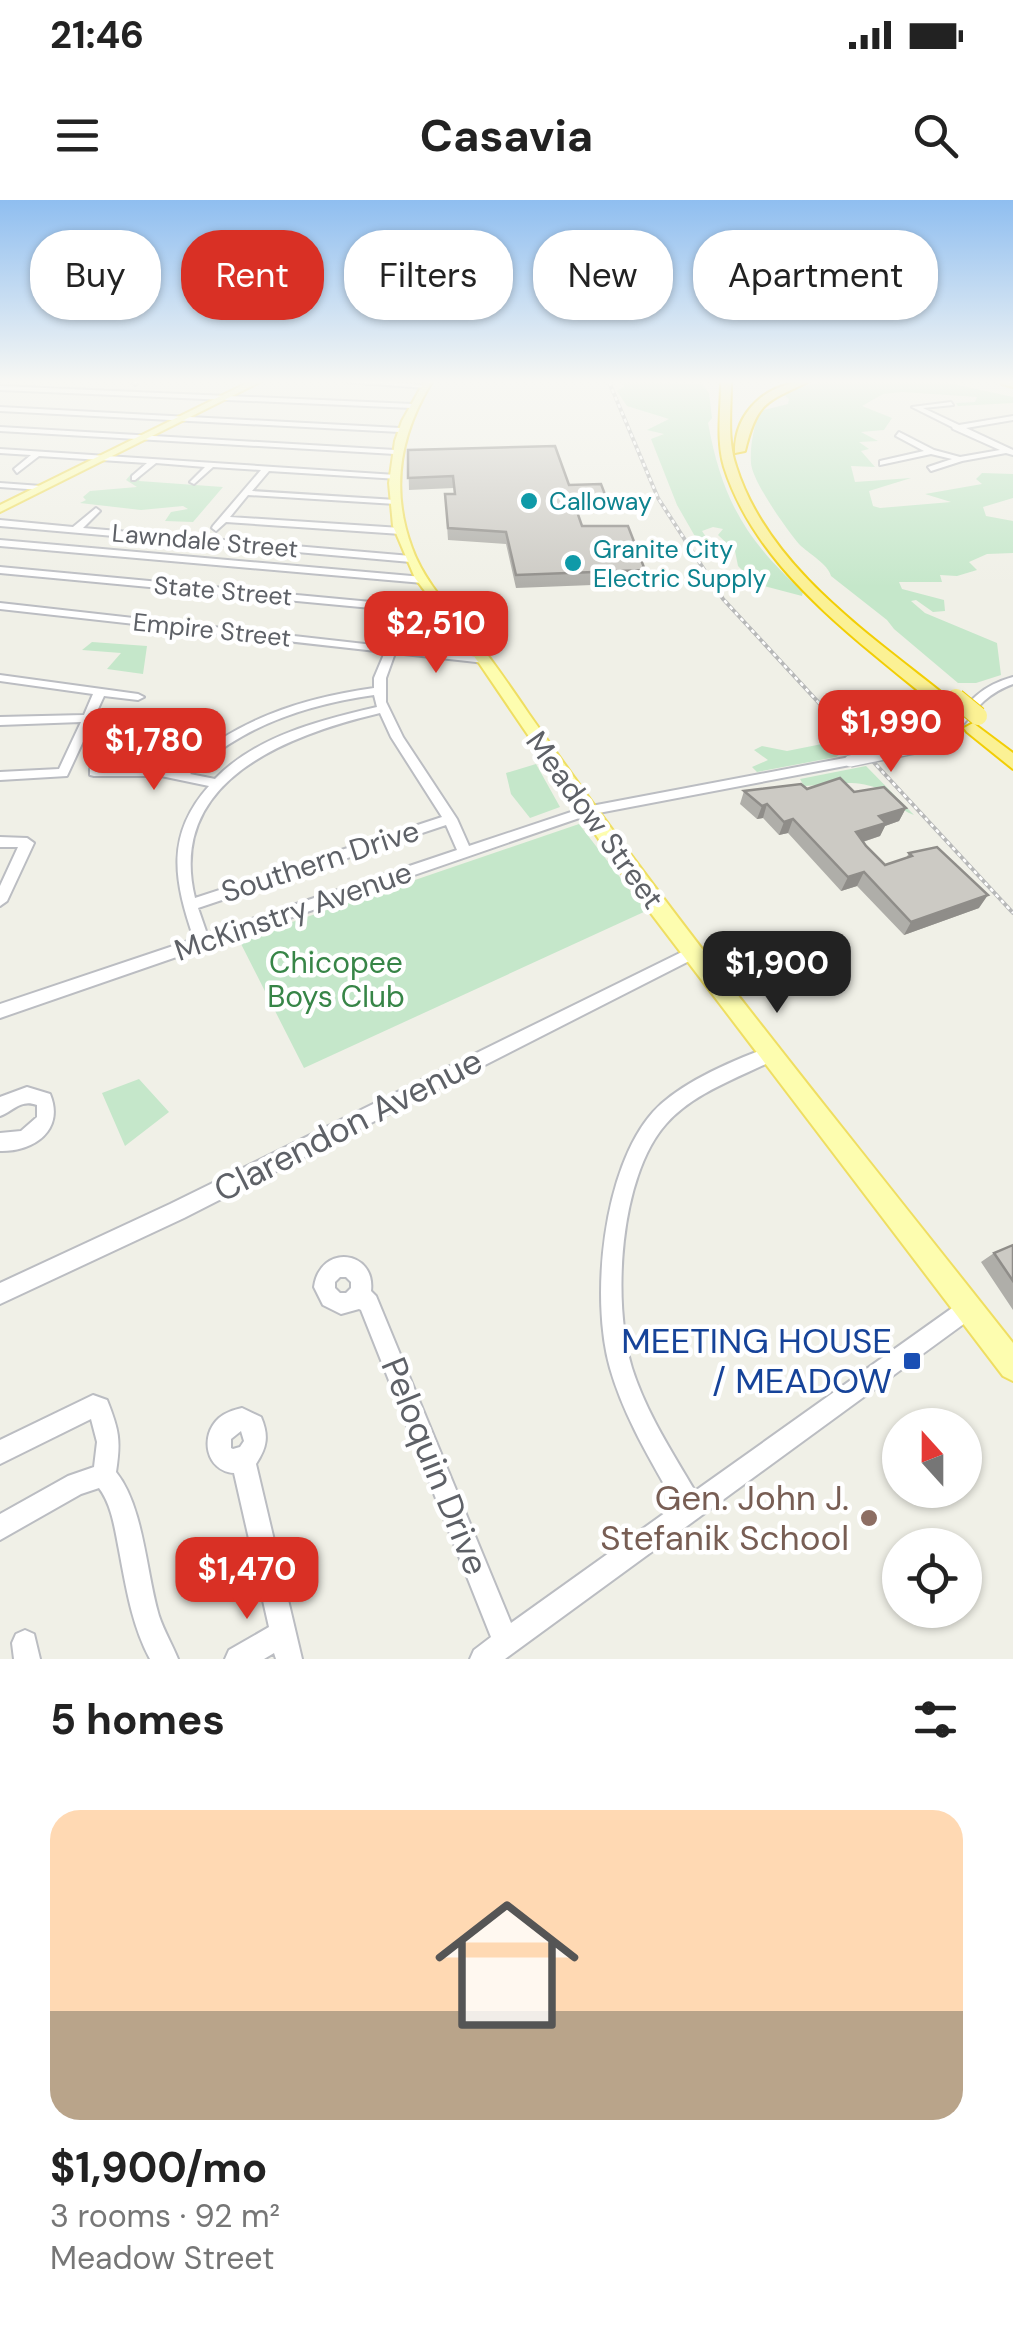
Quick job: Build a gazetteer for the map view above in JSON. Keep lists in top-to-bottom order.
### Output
{
  "streets": {
    "main road": ["Meadow Street"],
    "street": [
      "Lawndale Street",
      "State Street",
      "Empire Street",
      "Southern Drive",
      "McKinstry Avenue",
      "Clarendon Avenue",
      "Peloquin Drive"
    ]
  },
  "crossings": [
    ["Lawndale Street", "Meadow Street"],
    ["State Street", "Meadow Street"],
    ["Empire Street", "Meadow Street"],
    ["Meadow Street", "McKinstry Avenue"],
    ["Meadow Street", "Clarendon Avenue"]
  ],
  "parks": ["Chicopee Boys Club"],
  "places": {
    "other": ["Calloway", "Granite City Electric Supply", "Gen. John J. Stefanik School"],
    "transit": ["MEETING HOUSE / MEADOW"]
  },
  "north": "top",
  "page": {
    "status": "21:46",
    "header": "Casavia",
    "chip": [
      "Buy",
      "Rent",
      "Filters",
      "New",
      "Apartment"
    ],
    "price": [
      "$2,510",
      "$1,990",
      "$1,780",
      "$1,900",
      "$1,470"
    ],
    "heading": "5 homes",
    "list": [
      {
        "name": "$1,900/mo",
        "note": "3 rooms · 92 m² · Meadow Street"
      }
    ]
  }
}
